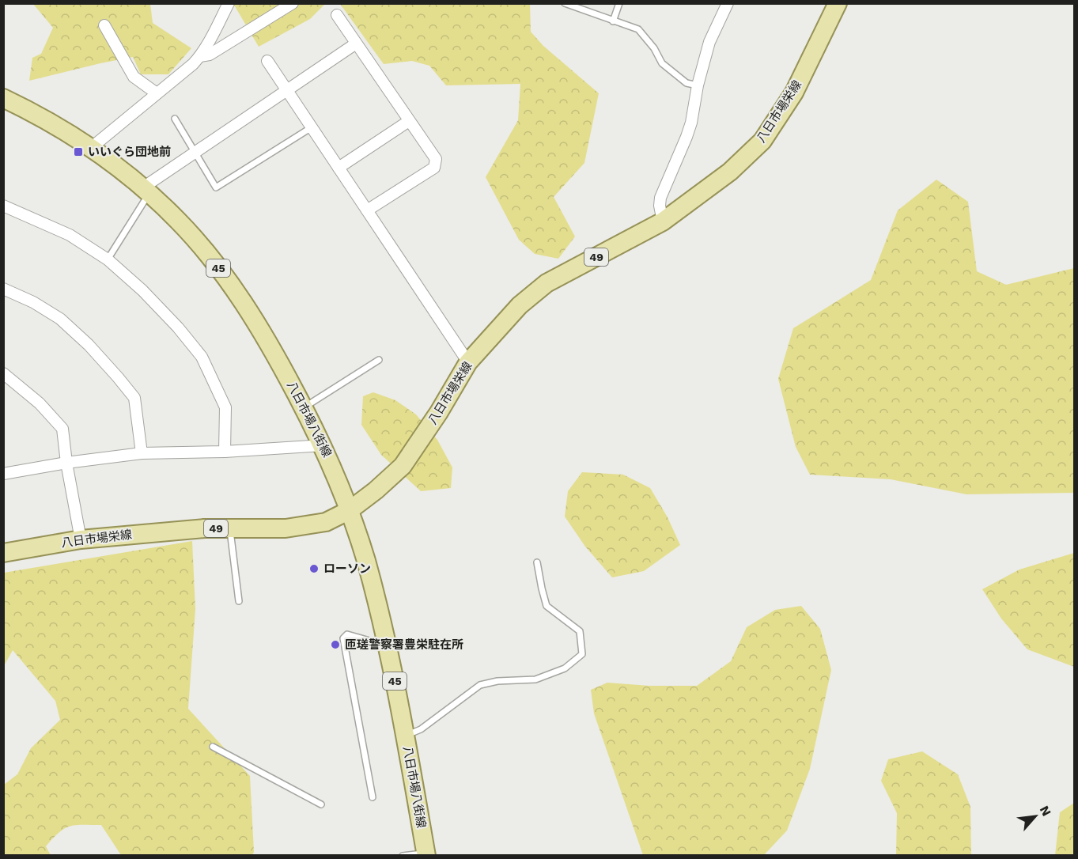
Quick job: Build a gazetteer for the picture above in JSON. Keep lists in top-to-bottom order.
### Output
{
  "streets": {
    "main road": [
      "八日市場栄線",
      "49",
      "45",
      "八日市場八街線"
    ]
  },
  "crossings": [
    ["八日市場栄線", "八日市場八街線"]
  ],
  "places": {
    "transit": ["いいぐら団地前"],
    "other": ["ローソン", "匝瑳警察署豊栄駐在所"]
  },
  "north": "top right"
}
